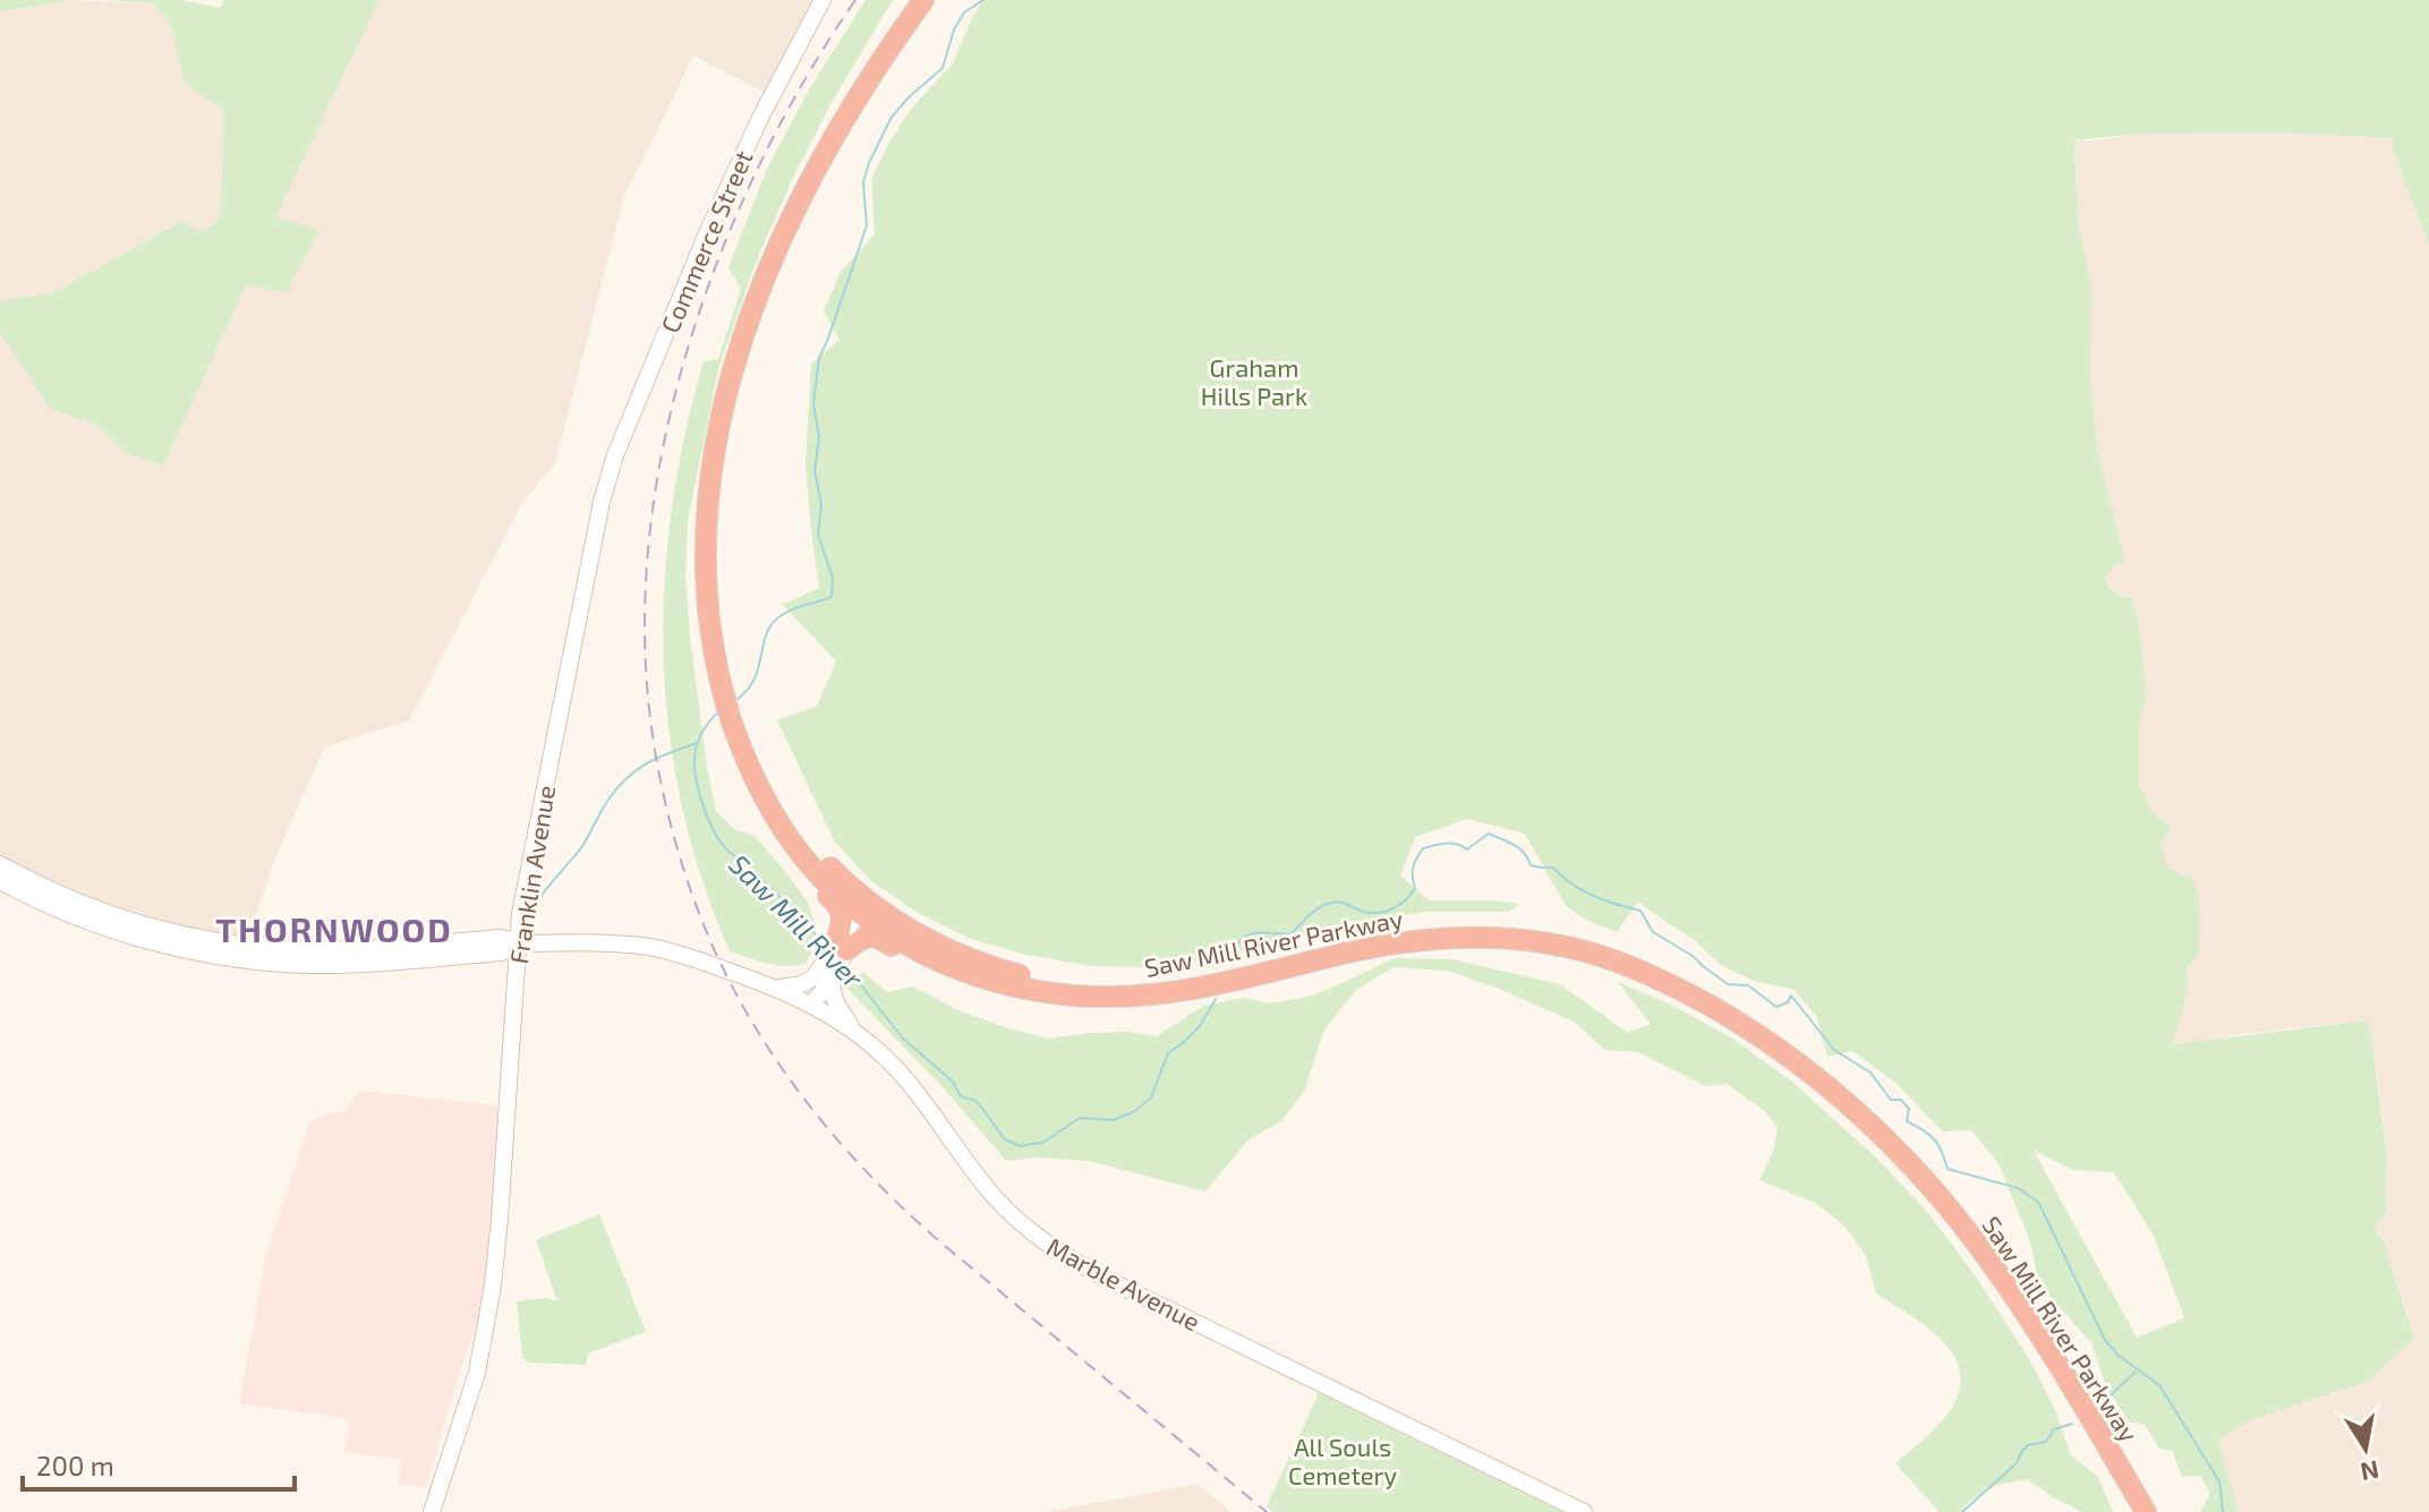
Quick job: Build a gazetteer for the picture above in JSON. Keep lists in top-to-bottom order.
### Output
{
  "streets": {
    "highway": ["Saw Mill River Parkway"],
    "street": ["Commerce Street", "Franklin Avenue", "Marble Avenue"]
  },
  "crossings": [
    ["Commerce Street", "Franklin Avenue"],
    ["Franklin Avenue", "Marble Avenue"]
  ],
  "districts": ["THORNWOOD"],
  "water": ["Saw Mill River"],
  "parks": ["Graham Hills Park", "All Souls Cemetery"],
  "scale_bar": "200 m",
  "north": "bottom"
}
